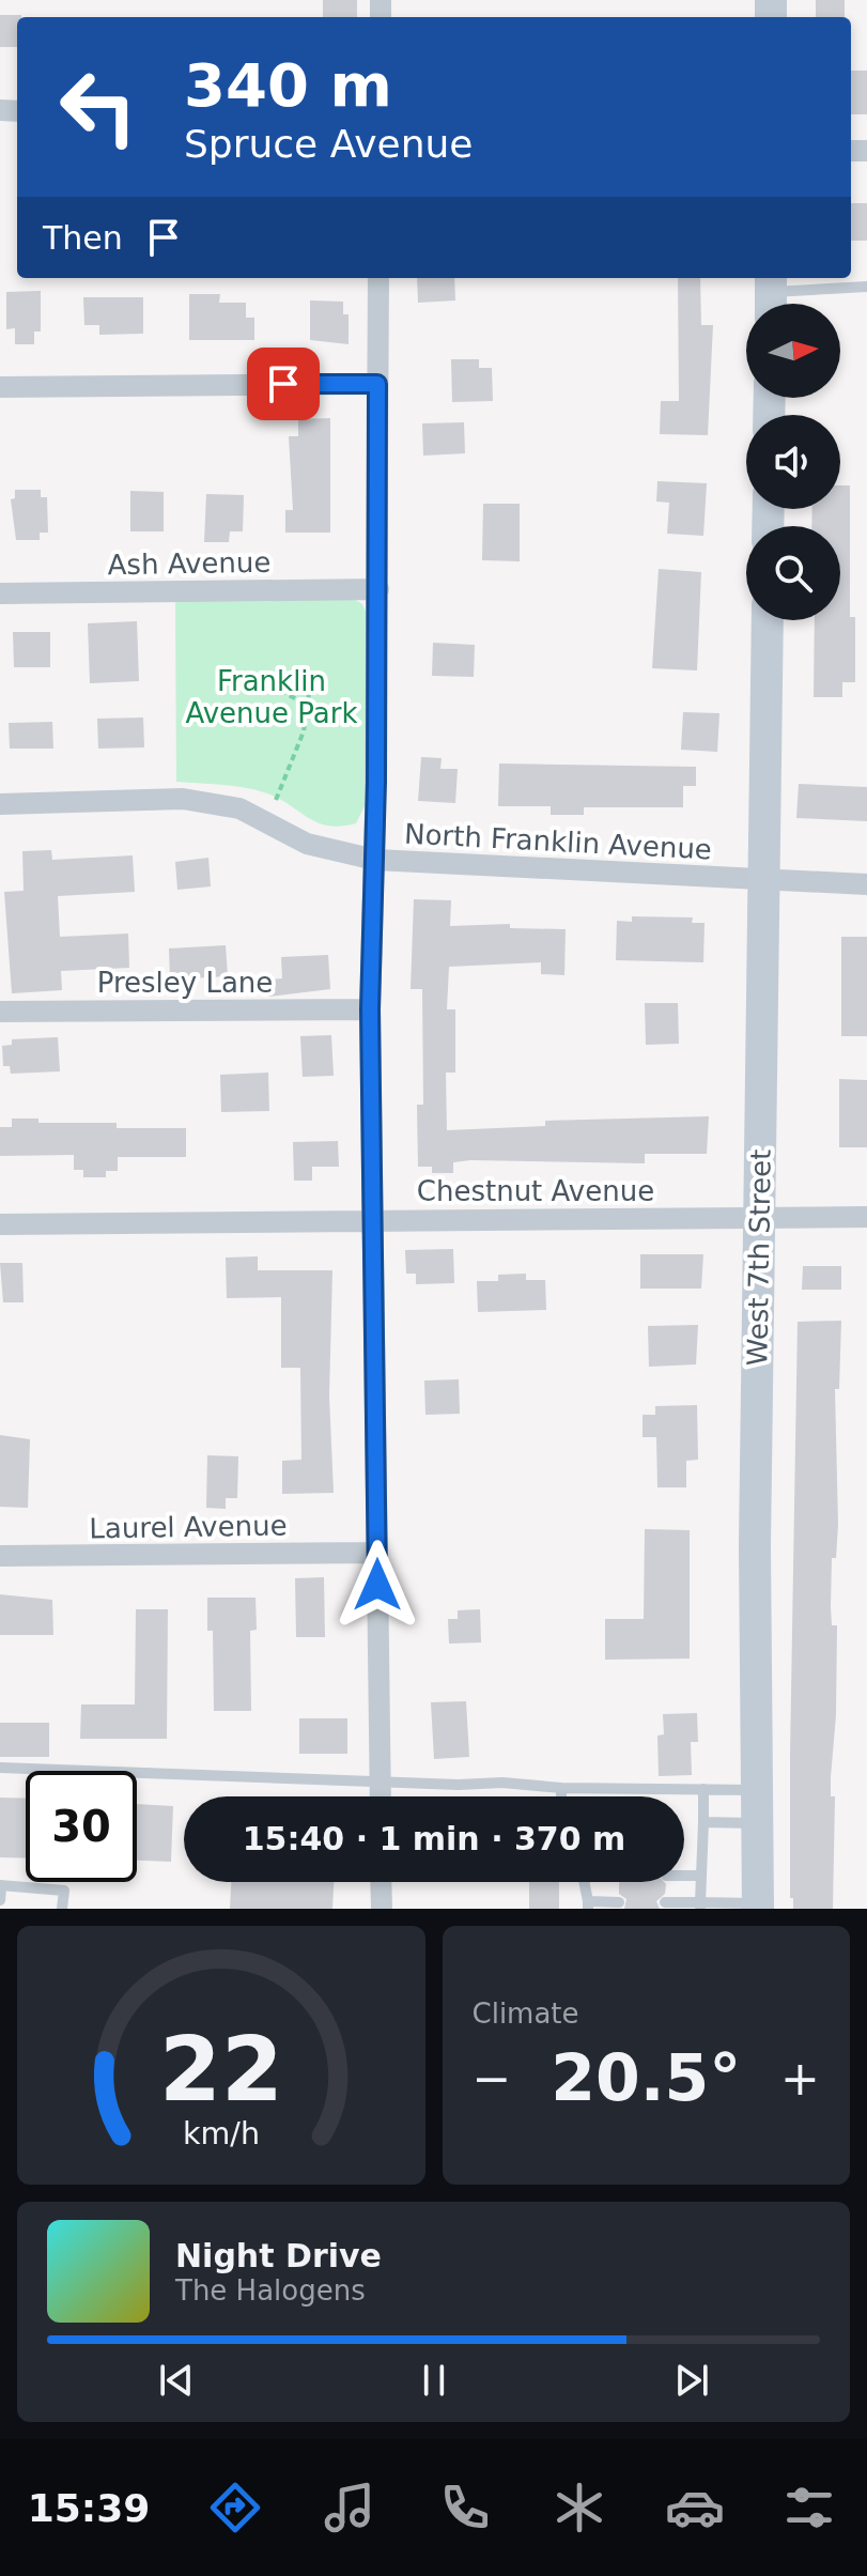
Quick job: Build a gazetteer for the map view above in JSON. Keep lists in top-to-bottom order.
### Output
{
  "streets": {
    "street": [
      "Ash Avenue",
      "North Franklin Avenue",
      "Presley Lane",
      "Chestnut Avenue",
      "West 7th Street",
      "Laurel Avenue"
    ]
  },
  "crossings": [
    ["North Franklin Avenue", "West 7th Street"],
    ["Chestnut Avenue", "West 7th Street"]
  ],
  "parks": ["Franklin Avenue Park"],
  "north": "right",
  "page": {
    "turn": ["340 m", "Spruce Avenue"],
    "then": "Then",
    "limit": "30",
    "trip": "15:40 · 1 min · 370 m",
    "tile": "Climate",
    "heat": ["−", "20.5°", "+"],
    "song": ["Night Drive", "The Halogens"],
    "tabs": "15:39",
    "gauge": ["22", "km/h"]
  }
}
